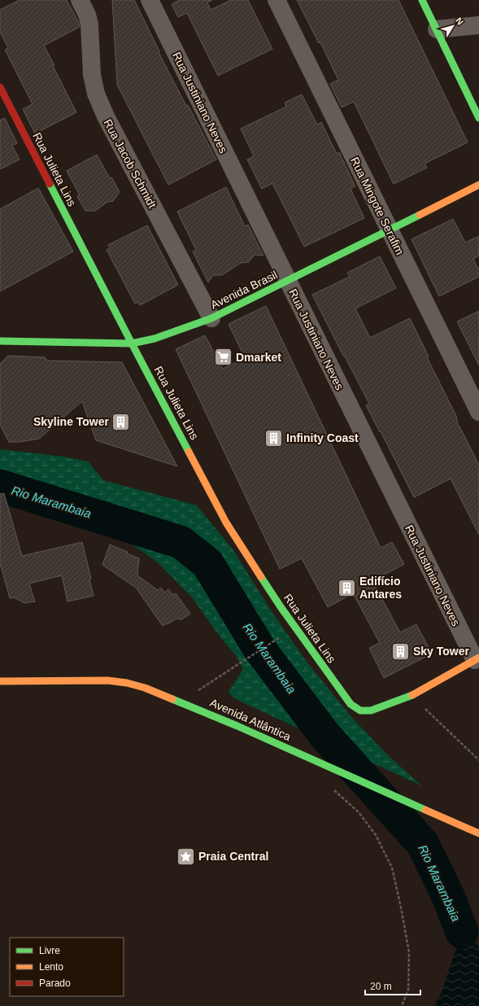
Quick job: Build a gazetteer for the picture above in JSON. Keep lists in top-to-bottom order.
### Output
{
  "streets": {
    "main road": ["Rua Julieta Lins", "Avenida Brasil", "Avenida Atlântica"],
    "street": ["Rua Justiniano Neves", "Rua Jacob Schmidt", "Rua Mingote Serafim"]
  },
  "crossings": [
    ["Rua Justiniano Neves", "Avenida Brasil"],
    ["Rua Jacob Schmidt", "Avenida Brasil"],
    ["Rua Julieta Lins", "Avenida Brasil"],
    ["Rua Mingote Serafim", "Avenida Brasil"]
  ],
  "water": ["Rio Marambaia"],
  "places": {
    "supermarket": ["Dmarket"],
    "building": [
      "Skyline Tower",
      "Infinity Coast",
      "Edifício Antares",
      "Sky Tower"
    ],
    "place": ["Praia Central"]
  },
  "legend": ["Livre", "Lento", "Parado"],
  "scale_bar": "20 m",
  "north": "top right"
}
